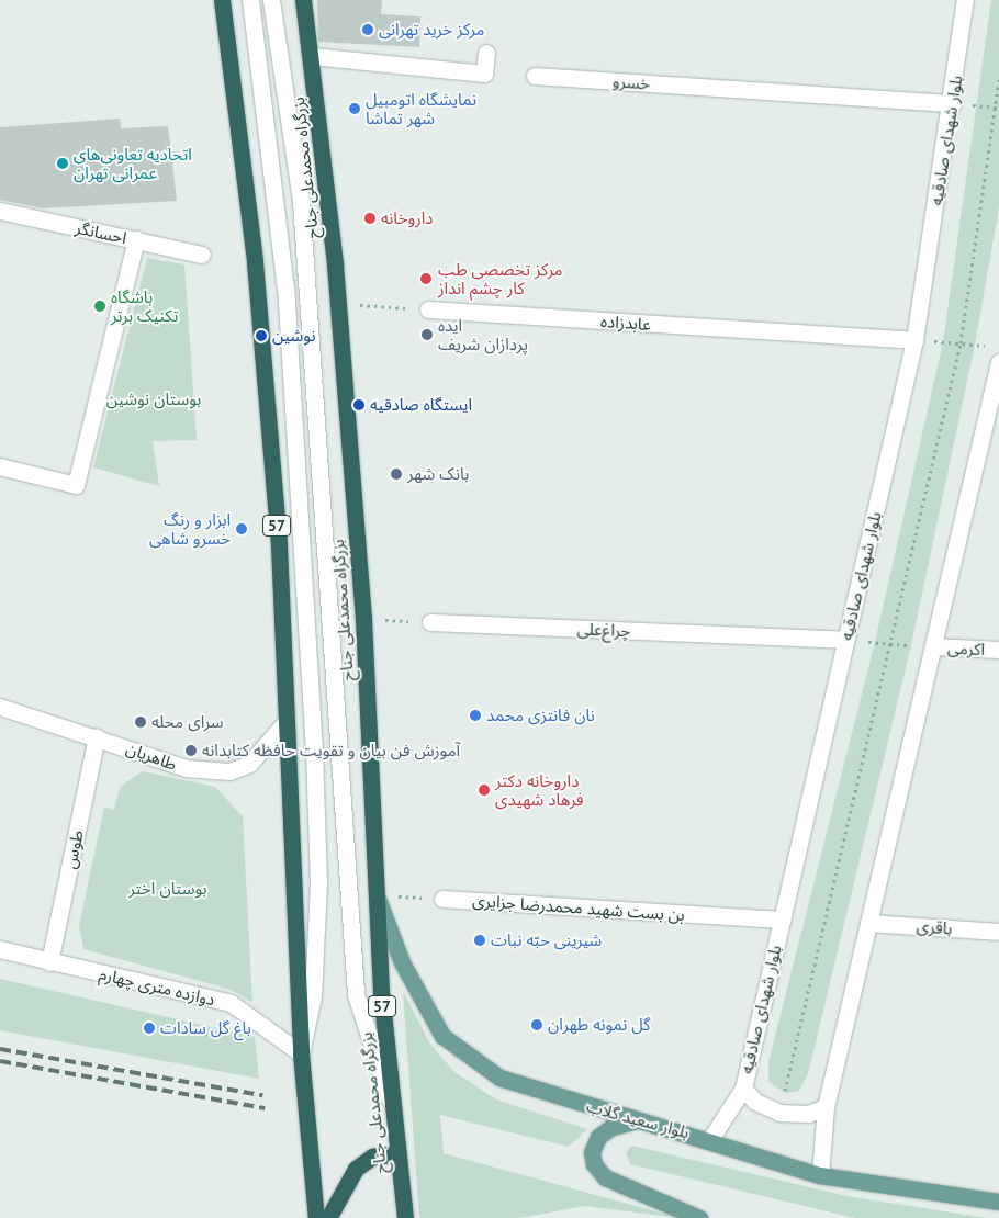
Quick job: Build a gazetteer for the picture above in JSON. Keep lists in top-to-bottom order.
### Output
{
  "streets": {
    "highway": ["بزرگراه محمدعلی جناح", "57"],
    "main road": ["بلوار سعید گلاب"],
    "street": [
      "خسرو",
      "بلوار شهدای صادقیه",
      "احسانگر",
      "عابدزاده",
      "چراغ‌علی",
      "اکرمی",
      "طاهریان",
      "طوس",
      "بن بست شهید محمدرضا جزایری",
      "باقری",
      "دوازده متری چهارم"
    ]
  },
  "crossings": [
    ["خسرو", "بلوار شهدای صادقیه"],
    ["بلوار شهدای صادقیه", "عابدزاده"],
    ["بلوار شهدای صادقیه", "چراغ‌علی"],
    ["بلوار شهدای صادقیه", "بن بست شهید محمدرضا جزایری"],
    ["بلوار شهدای صادقیه", "بلوار سعید گلاب"],
    ["بزرگراه محمدعلی جناح", "بلوار سعید گلاب"],
    ["57", "طاهریان"],
    ["57", "دوازده متری چهارم"],
    ["طاهریان", "طوس"],
    ["طوس", "دوازده متری چهارم"]
  ],
  "parks": ["بوستان نوشین", "بوستان اختر"],
  "places": [
    "مرکز خرید تهرانی",
    "نمایشگاه اتومبیل شهر تماشا",
    "اتحادیه تعاونی‌های عمرانی تهران",
    "داروخانه",
    "مرکز تخصصی طب کار چشم انداز",
    "باشگاه تکنیک برتر",
    "ایده پردازان شریف",
    "نوشین",
    "ایستگاه صادقیه",
    "بانک شهر",
    "ابزار و رنگ خسرو شاهی",
    "نان فانتزی محمد",
    "سرای محله",
    "آموزش فن بیان و تقویت حافظه کتابدانه",
    "داروخانه دکتر فرهاد شهیدی",
    "شیرینی حبّه نبات",
    "گل نمونه طهران",
    "باغ گل سادات"
  ]
}
